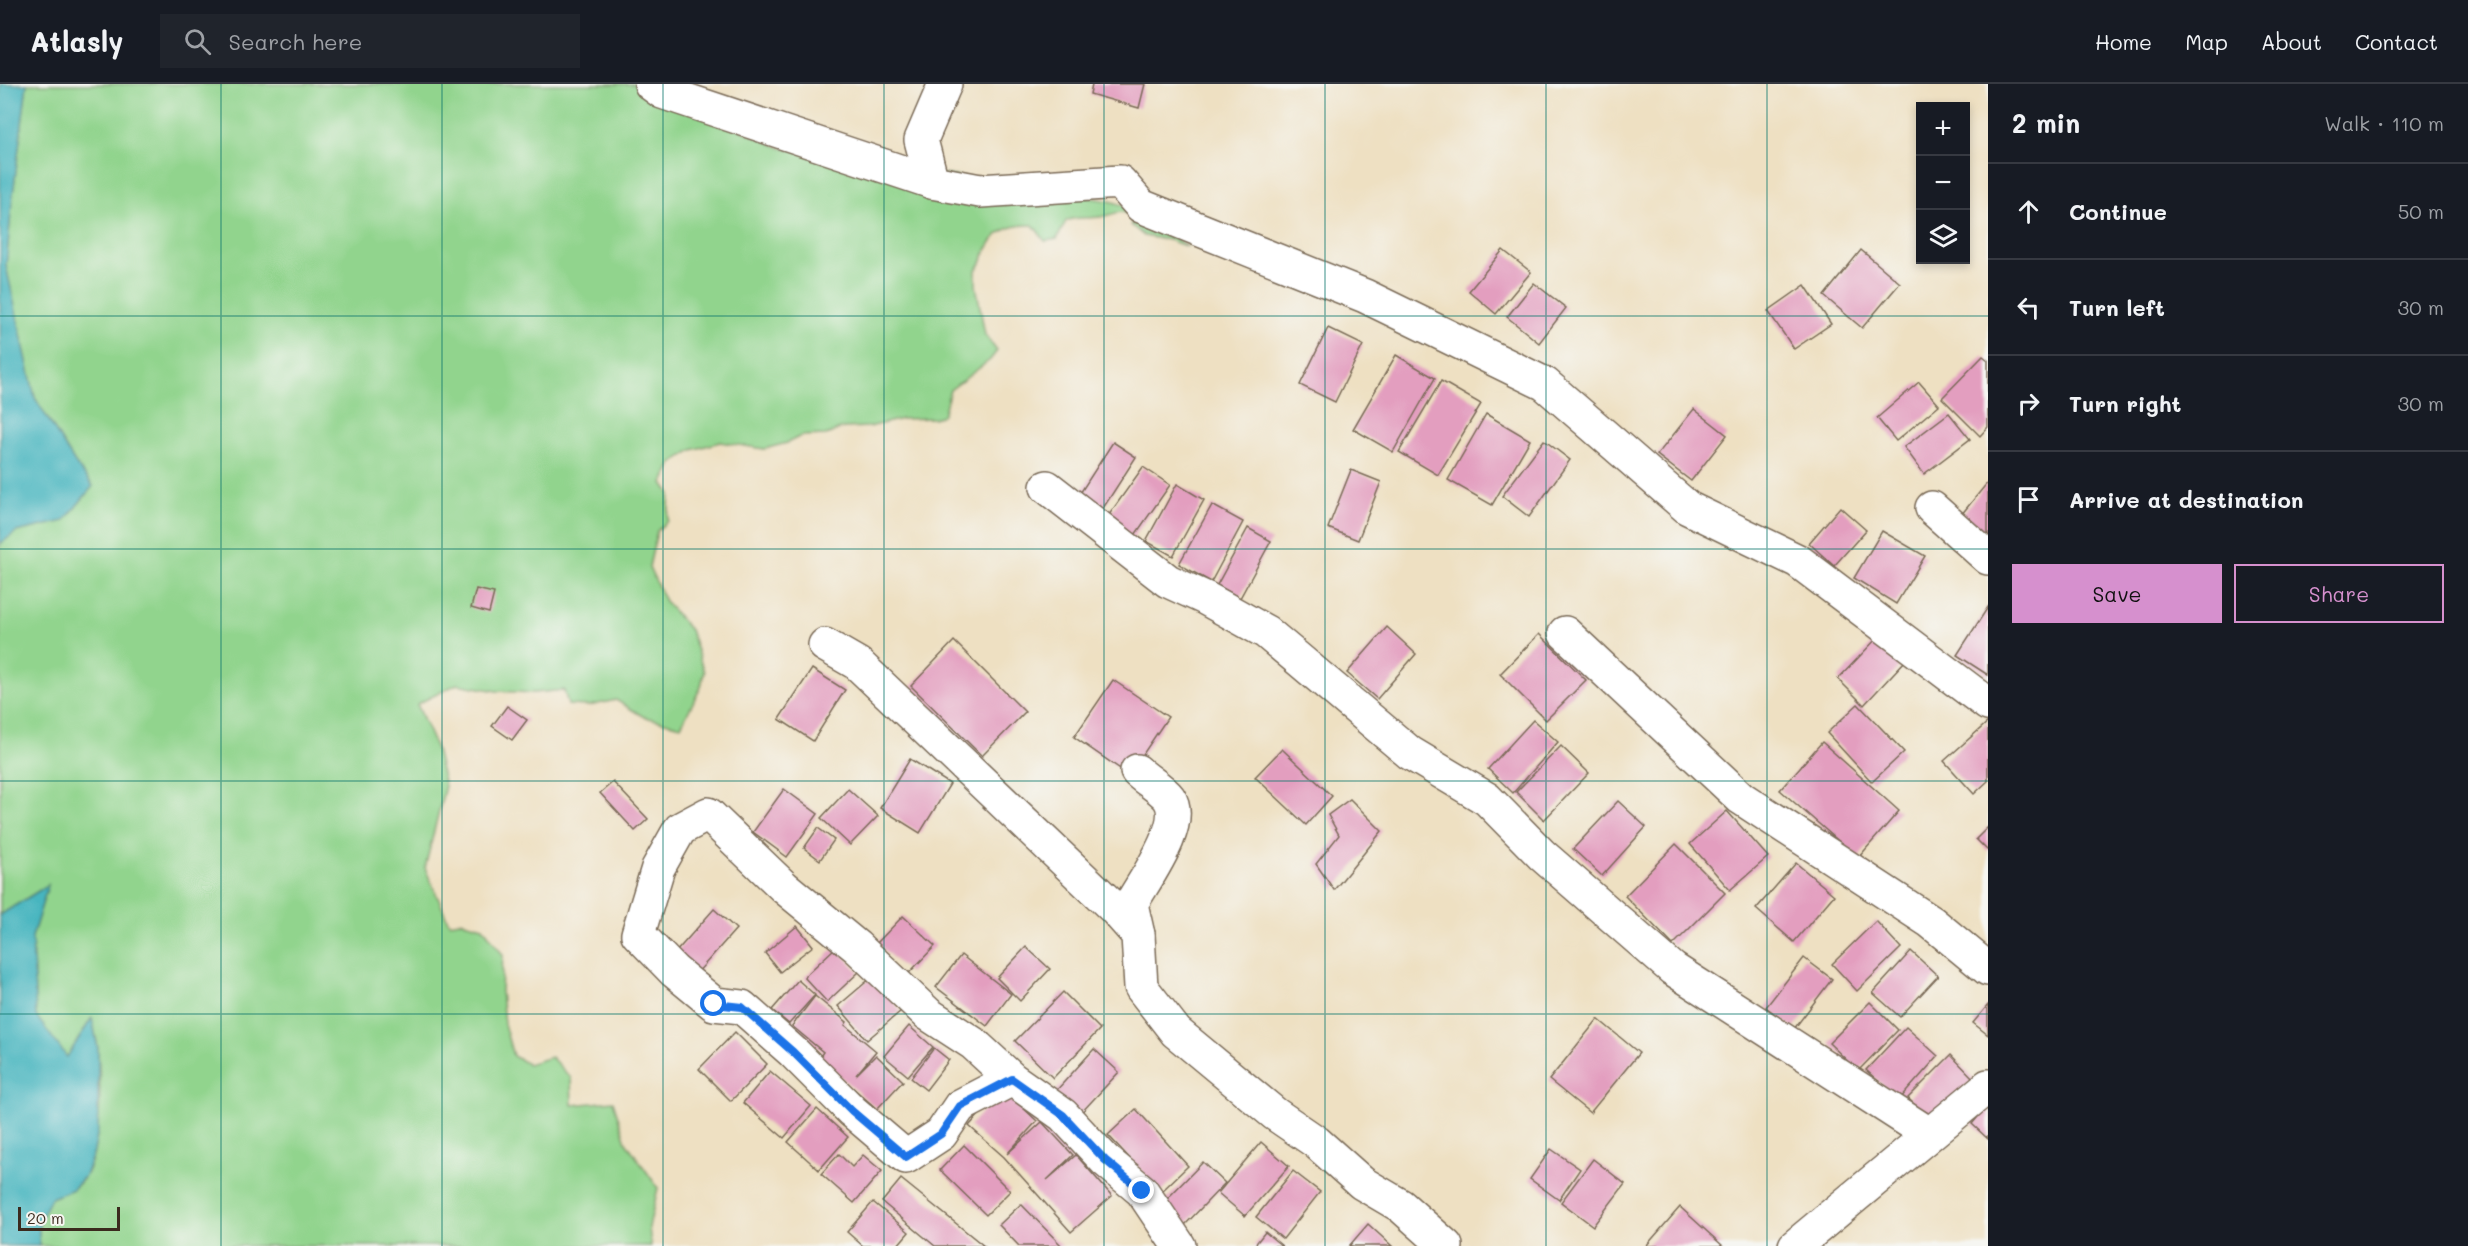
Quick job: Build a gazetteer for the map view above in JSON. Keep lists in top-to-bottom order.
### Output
{
  "scale_bar": "20 m",
  "page": {
    "header": "Atlasly",
    "search": "Search here",
    "nav": [
      "Home",
      "Map",
      "About",
      "Contact"
    ],
    "heading": ["2 min", "Walk · 110 m"],
    "map_buttons": ["+", "−"],
    "list": [
      ["Continue", "50 m"],
      ["Turn left", "30 m"],
      ["Turn right", "30 m"],
      "Arrive at destination"
    ],
    "buttons": ["Save", "Share"],
    "scale": "20 m"
  }
}
